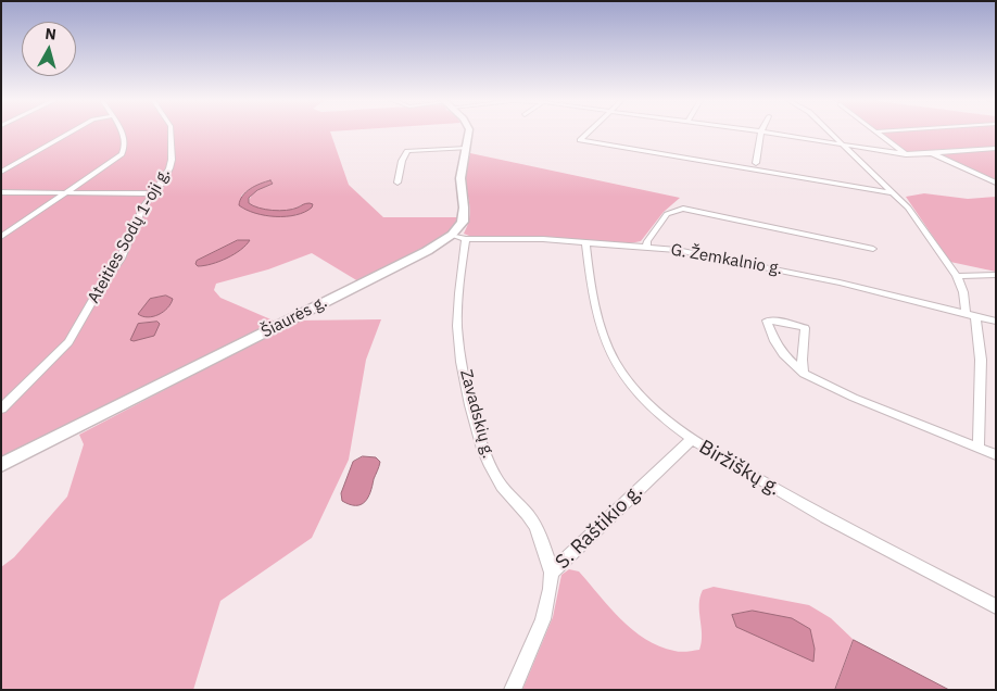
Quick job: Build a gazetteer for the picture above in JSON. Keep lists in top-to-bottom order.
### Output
{
  "streets": {
    "main road": ["Šiaurės g."],
    "street": [
      "Ateities Sodų 1-oji g.",
      "G. Žemkalnio g.",
      "Zavadskių g.",
      "Biržiškų g.",
      "S. Raštikio g."
    ]
  },
  "crossings": [
    ["G. Žemkalnio g.", "Šiaurės g."],
    ["G. Žemkalnio g.", "Zavadskių g."],
    ["G. Žemkalnio g.", "Biržiškų g."],
    ["Šiaurės g.", "Zavadskių g."],
    ["Zavadskių g.", "S. Raštikio g."],
    ["Biržiškų g.", "S. Raštikio g."]
  ],
  "north": "top"
}
